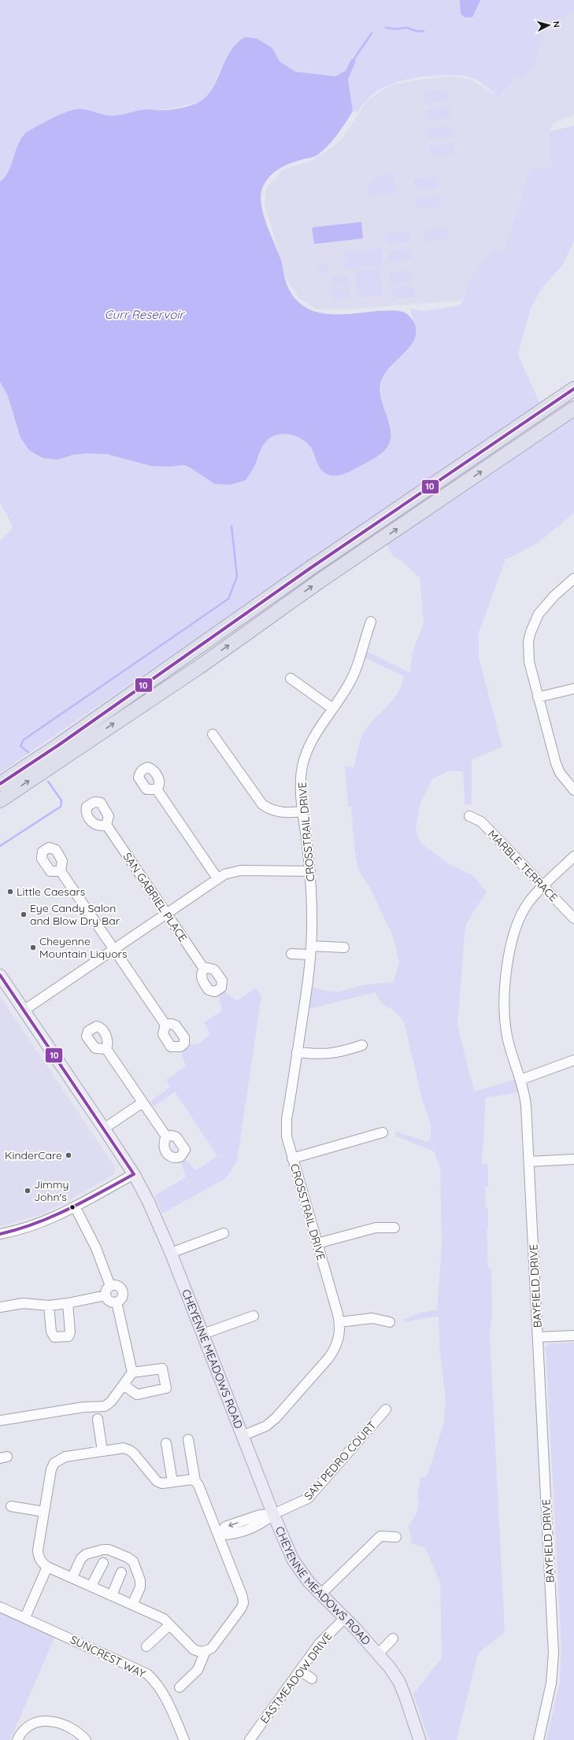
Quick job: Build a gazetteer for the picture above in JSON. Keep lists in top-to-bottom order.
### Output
{
  "streets": {
    "main road": ["CHEYENNE MEADOWS ROAD"],
    "street": [
      "CROSSTRAIL DRIVE",
      "MARBLE TERRACE",
      "SAN GABRIEL PLACE",
      "BAYFIELD DRIVE",
      "SAN PEDRO COURT",
      "SUNCREST WAY",
      "EASTMEADOW DRIVE"
    ]
  },
  "crossings": [
    ["CROSSTRAIL DRIVE", "CHEYENNE MEADOWS ROAD"],
    ["MARBLE TERRACE", "BAYFIELD DRIVE"],
    ["CHEYENNE MEADOWS ROAD", "SAN PEDRO COURT"],
    ["CHEYENNE MEADOWS ROAD", "EASTMEADOW DRIVE"]
  ],
  "water": ["Curr Reservoir"],
  "places": [
    "Little Caesars",
    "Eye Candy Salon and Blow Dry Bar",
    "Cheyenne Mountain Liquors",
    "KinderCare",
    "Jimmy John's"
  ],
  "lines": ["transit line 10"],
  "north": "right"
}
